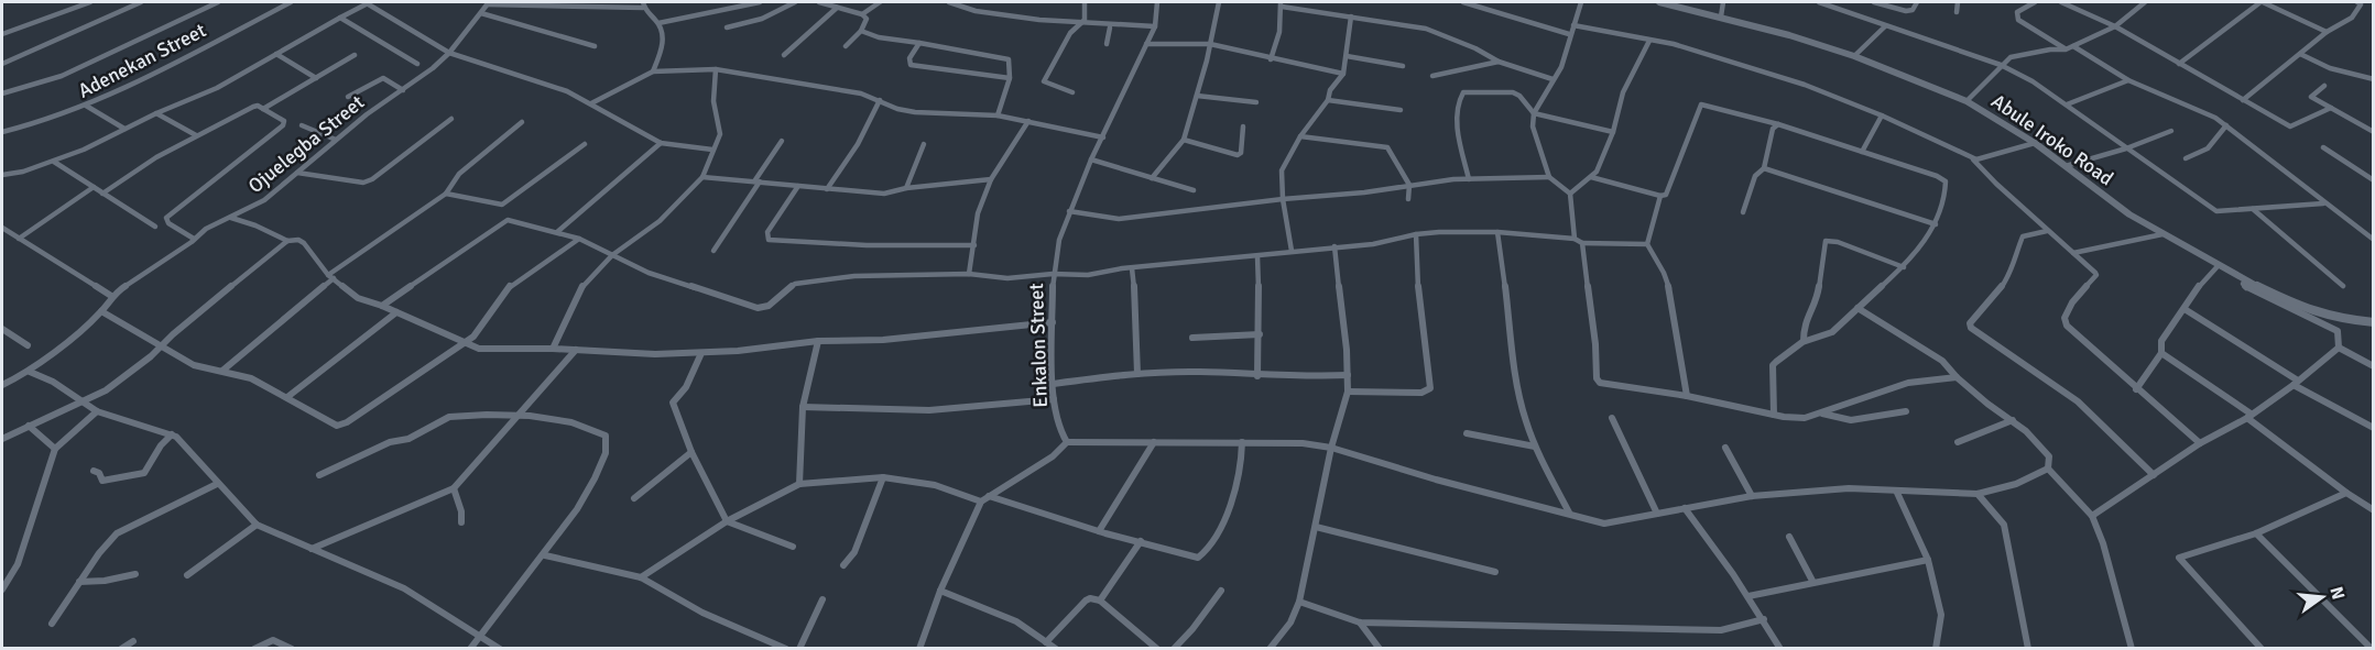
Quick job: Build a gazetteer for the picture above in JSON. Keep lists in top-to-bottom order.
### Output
{
  "streets": {
    "street": [
      "Adenekan Street",
      "Abule Iroko Road",
      "Ojuelegba Street",
      "Enkalon Street"
    ]
  },
  "north": "right"
}
